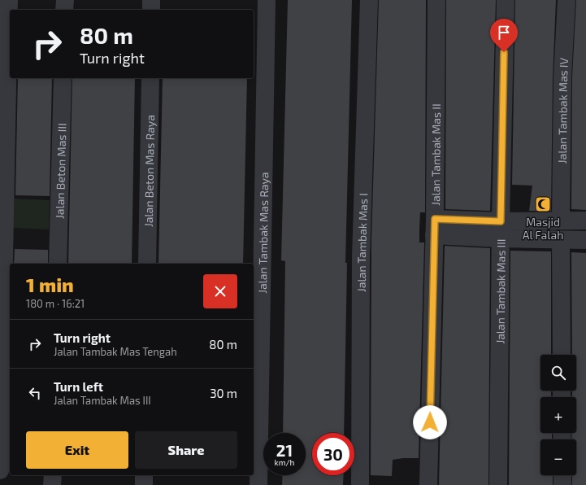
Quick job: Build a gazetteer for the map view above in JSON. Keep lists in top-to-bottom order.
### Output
{
  "streets": {
    "street": [
      "Jalan Tambak Mas IV",
      "Jalan Tambak Mas II",
      "Jalan Beton Mas III",
      "Jalan Beton Mas Raya",
      "Jalan Tambak Mas Raya",
      "Jalan Tambak Mas I",
      "Jalan Tambak Mas III"
    ]
  },
  "places": {
    "mosque": ["Masjid Al Falah"]
  },
  "page": {
    "turn": ["80 m", "Turn right"],
    "heading": ["1 min", "180 m · 16:21"],
    "list": [
      {
        "name": "Turn right",
        "note": "Jalan Tambak Mas Tengah",
        "value": "80 m"
      },
      {
        "name": "Turn left",
        "note": "Jalan Tambak Mas III",
        "value": "30 m"
      }
    ],
    "map_buttons": ["+", "−"],
    "buttons": ["Exit", "Share"],
    "speed": "21 km/h",
    "limit": "30"
  }
}
